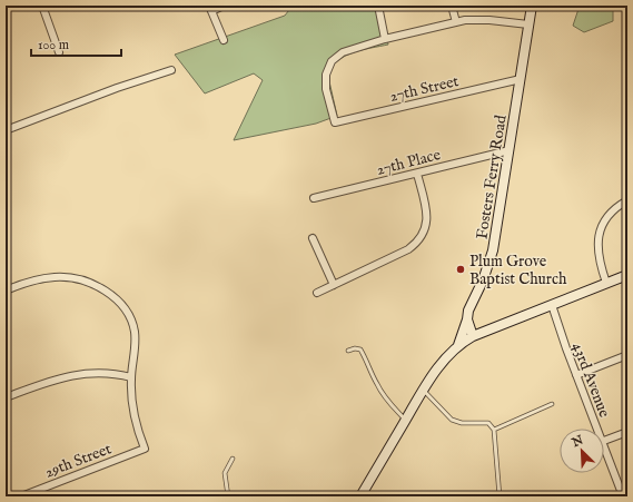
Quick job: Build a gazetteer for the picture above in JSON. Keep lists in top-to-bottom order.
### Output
{
  "streets": {
    "street": [
      "27th Street",
      "27th Place",
      "Fosters Ferry Road",
      "43rd Avenue",
      "29th Street"
    ]
  },
  "crossings": [
    ["27th Street", "Fosters Ferry Road"],
    ["27th Place", "Fosters Ferry Road"]
  ],
  "places": ["Plum Grove Baptist Church"],
  "scale_bar": "100 m",
  "north": "top left"
}
